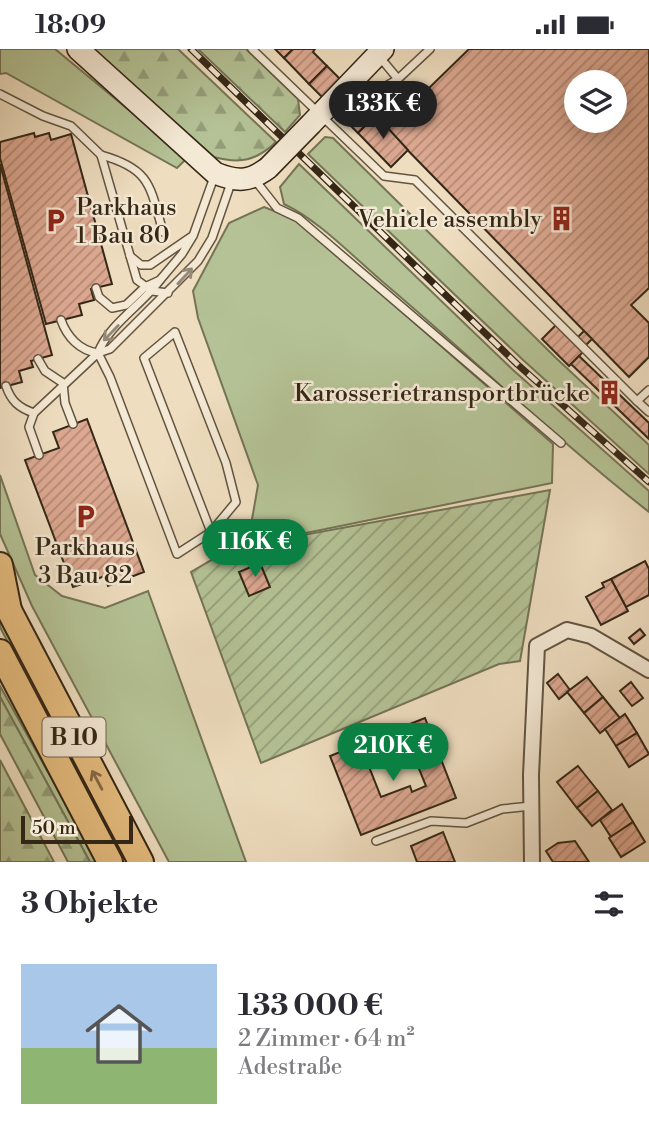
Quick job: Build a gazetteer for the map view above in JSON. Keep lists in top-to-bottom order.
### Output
{
  "streets": {
    "highway": ["B 10"]
  },
  "places": {
    "building": ["Vehicle assembly", "Karosserietransportbrücke"],
    "parking": ["Parkhaus 1 Bau 80", "Parkhaus 3 Bau 82"]
  },
  "scale_bar": "50 m",
  "page": {
    "status": "18:09",
    "price": ["133K €", "116K €", "210K €"],
    "scale": "50 m",
    "heading": "3 Objekte",
    "list": [
      {
        "name": "133 000 €",
        "note": "2 Zimmer · 64 m² · Adestraße"
      }
    ]
  }
}
